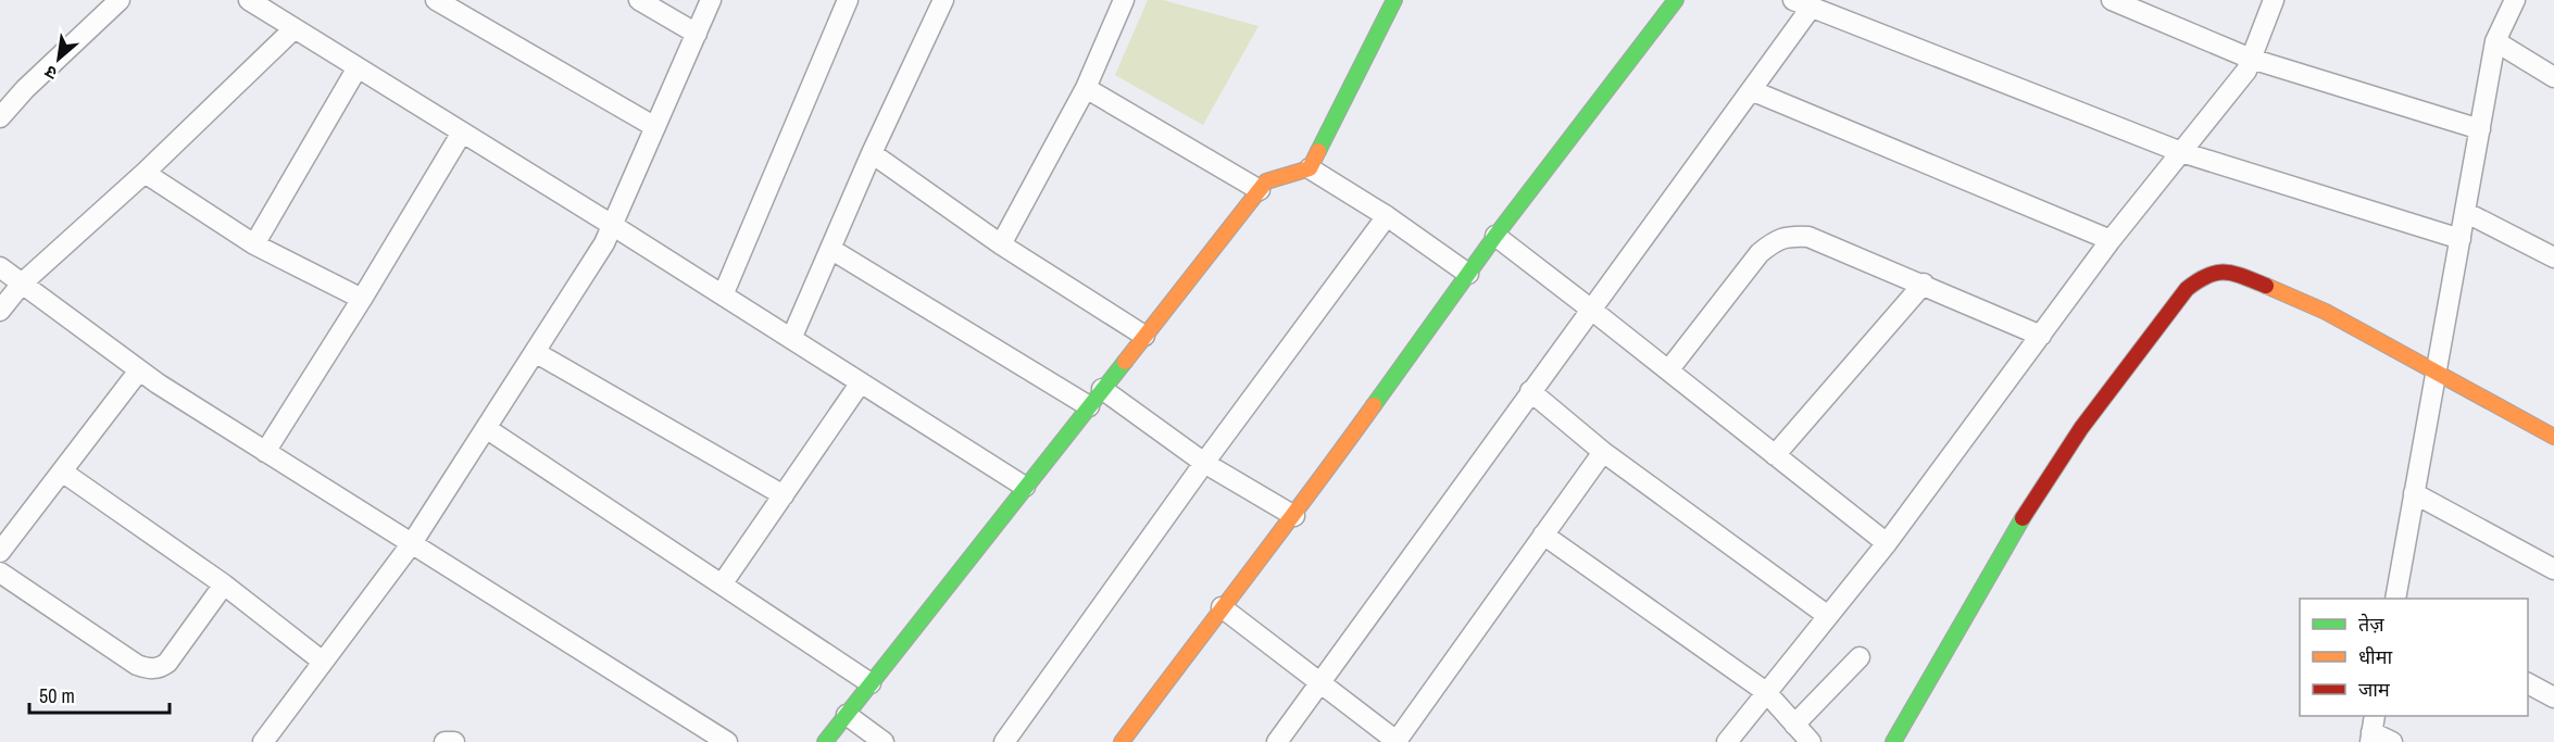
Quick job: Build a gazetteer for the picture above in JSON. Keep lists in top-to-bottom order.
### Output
{
  "legend": ["तेज़", "धीमा", "जाम"],
  "scale_bar": "50 m",
  "north": "bottom left"
}
